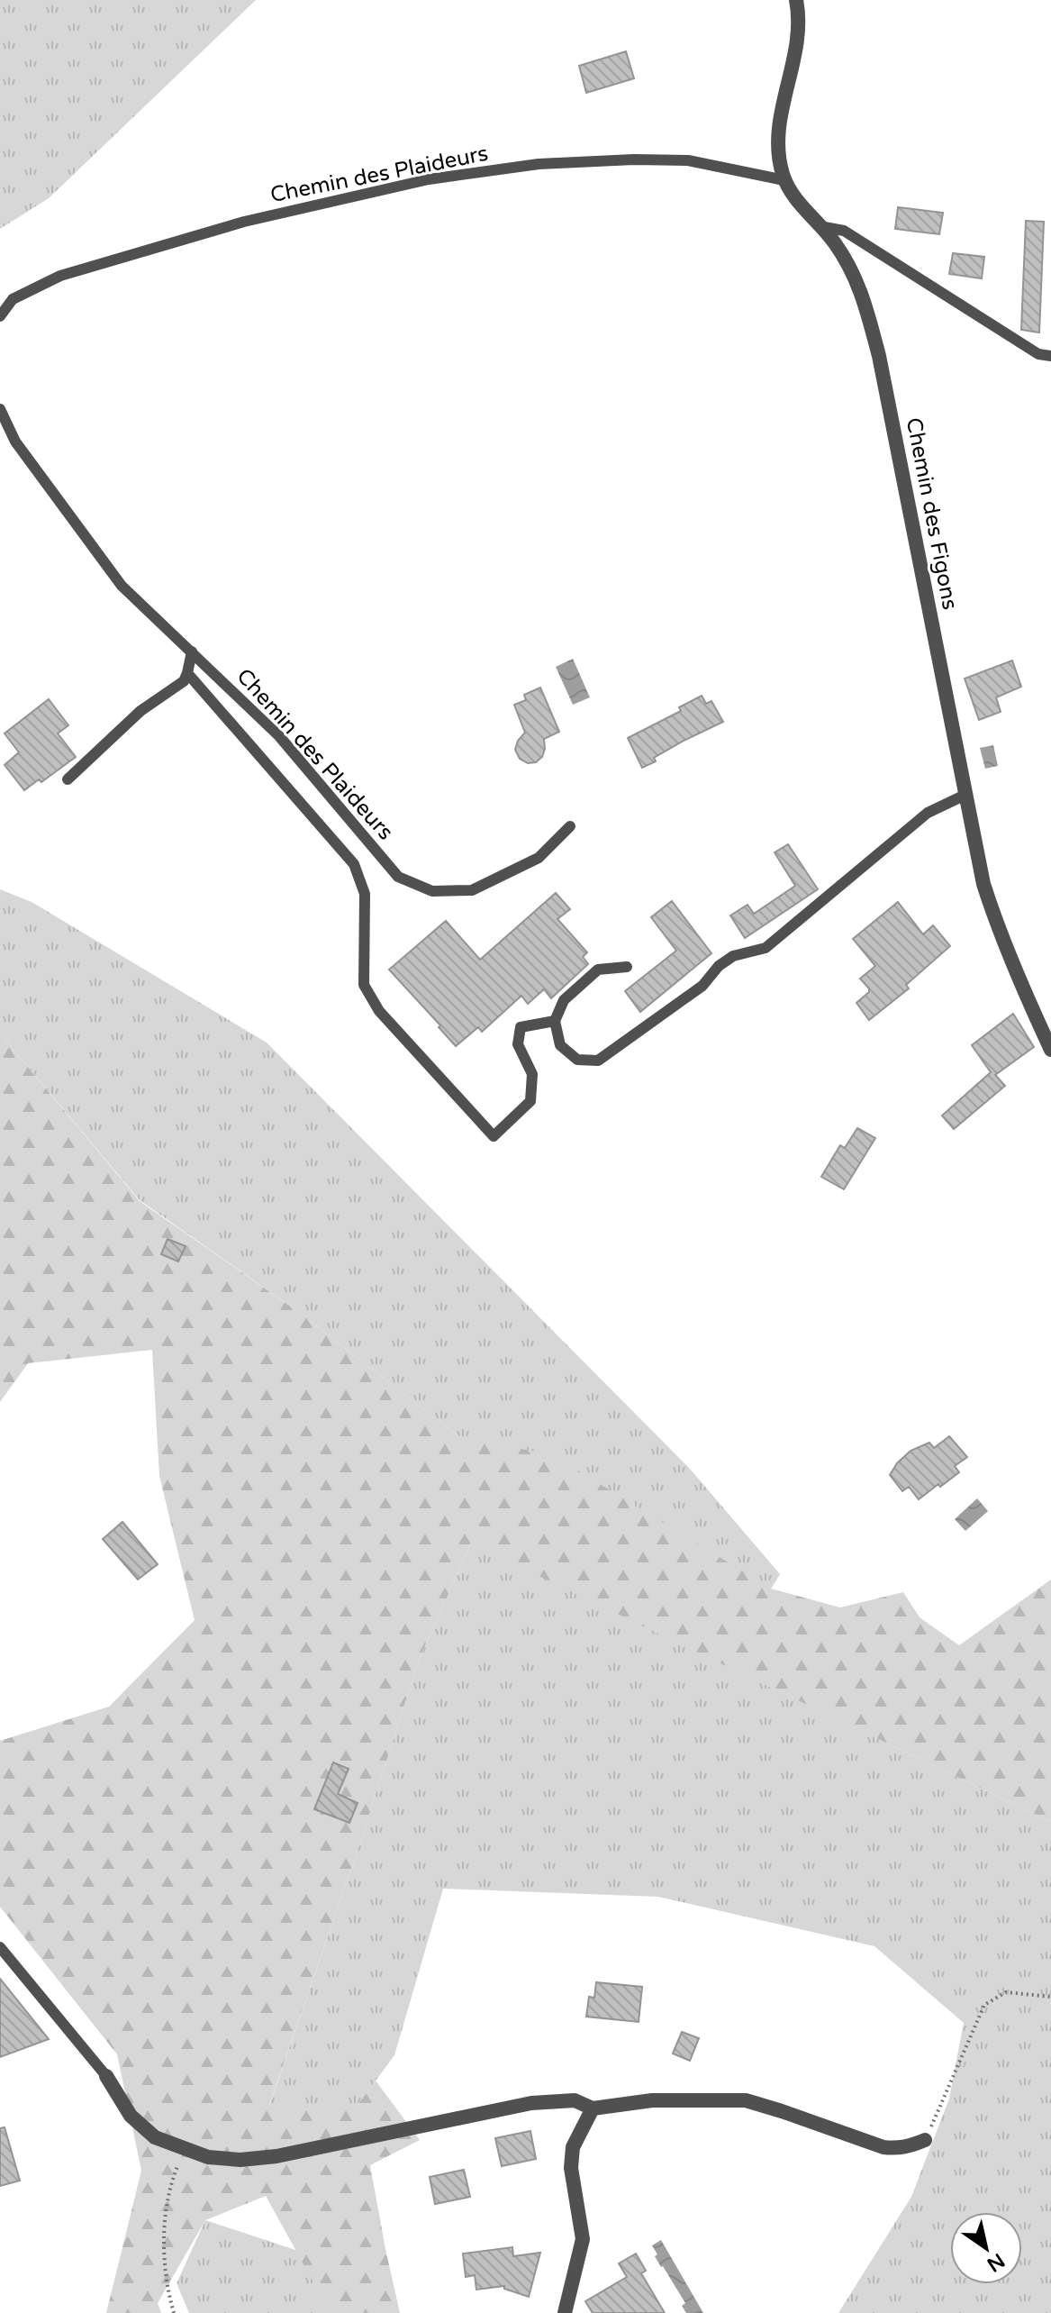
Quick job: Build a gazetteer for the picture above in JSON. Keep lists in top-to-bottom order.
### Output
{
  "streets": {
    "street": ["Chemin des Figons"],
    "lane": ["Chemin des Plaideurs"]
  },
  "crossings": [
    ["Chemin des Plaideurs", "Chemin des Figons"]
  ],
  "north": "bottom right"
}
